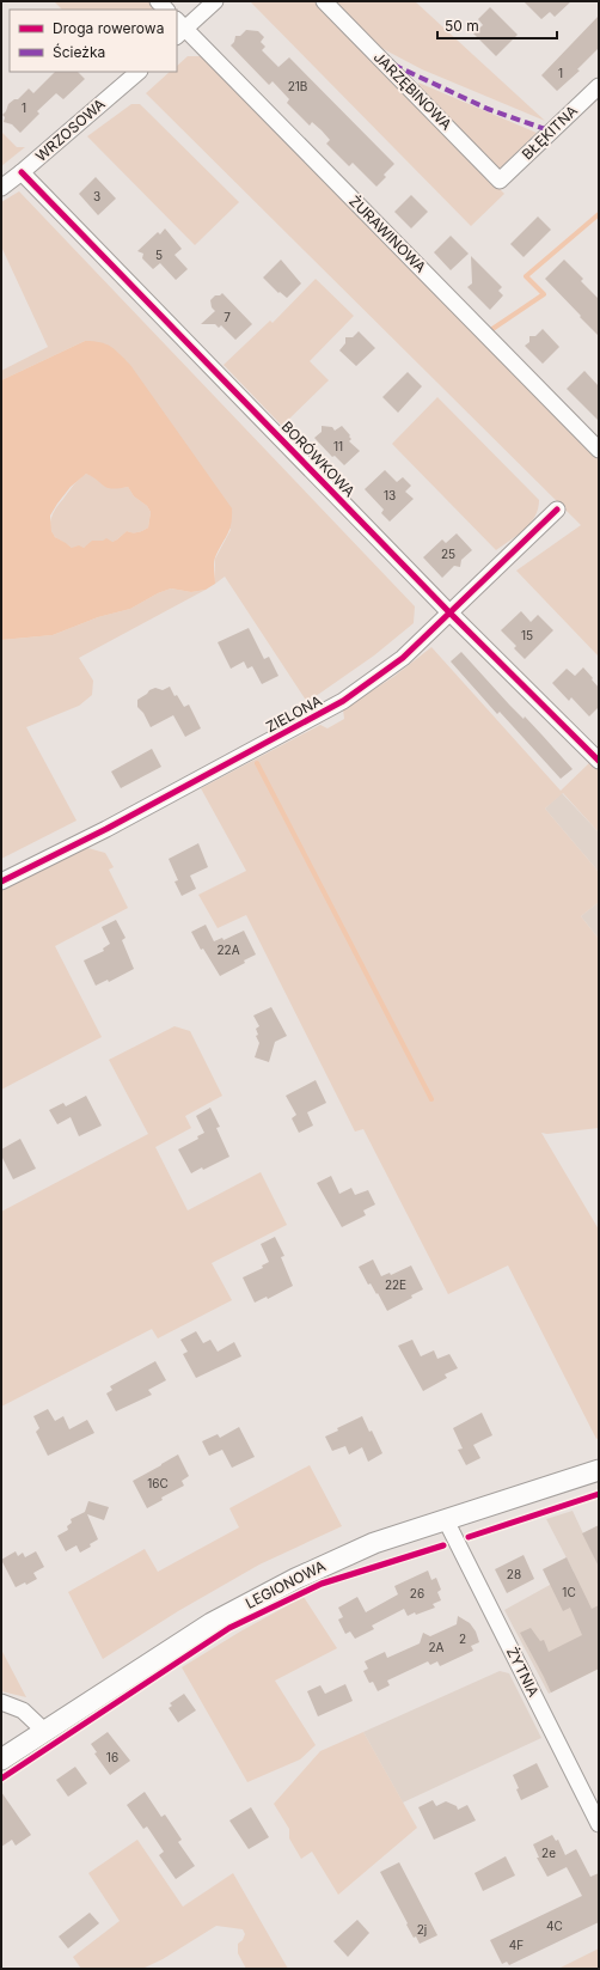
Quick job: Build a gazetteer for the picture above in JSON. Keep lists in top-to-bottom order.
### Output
{
  "streets": {
    "main road": ["LEGIONOWA"],
    "street": [
      "JARZĘBINOWA",
      "WRZOSOWA",
      "BŁĘKITNA",
      "ŻURAWINOWA",
      "BORÓWKOWA",
      "ZIELONA",
      "ŻYTNIA"
    ]
  },
  "crossings": [
    ["JARZĘBINOWA", "BŁĘKITNA"],
    ["WRZOSOWA", "BORÓWKOWA"],
    ["BORÓWKOWA", "ZIELONA"],
    ["LEGIONOWA", "ŻYTNIA"]
  ],
  "house_numbers": [
    "1",
    "21B",
    "1",
    "3",
    "5",
    "7",
    "11",
    "13",
    "25",
    "15",
    "22A",
    "22E",
    "16C",
    "28",
    "1C",
    "26",
    "2",
    "2A",
    "16",
    "2e",
    "4C",
    "2j",
    "4F"
  ],
  "legend": ["Droga rowerowa", "Ścieżka"],
  "scale_bar": "50 m"
}
